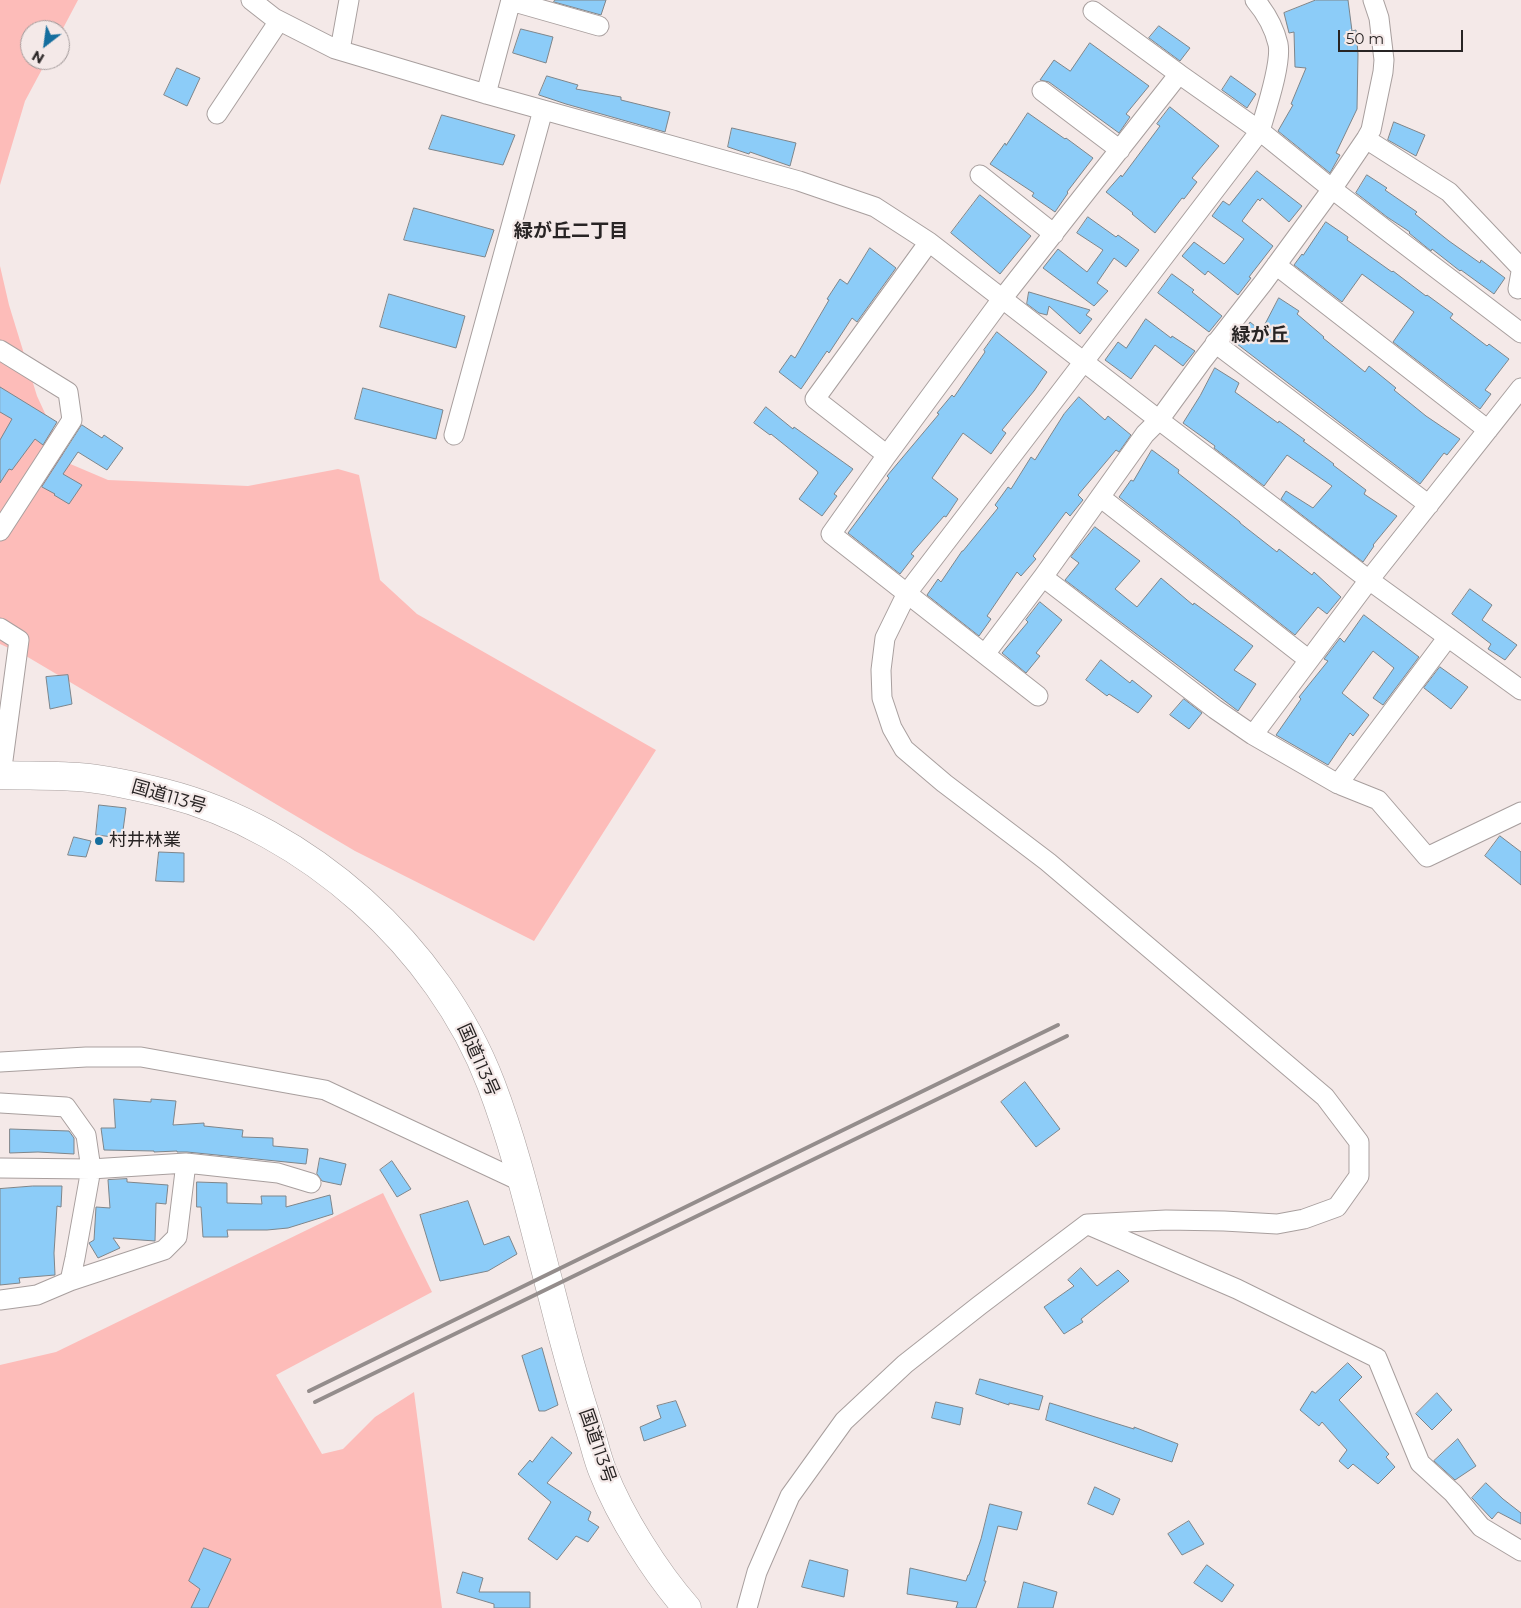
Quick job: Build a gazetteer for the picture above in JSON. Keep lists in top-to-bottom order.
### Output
{
  "streets": {
    "highway": ["国道113号"]
  },
  "districts": ["緑が丘二丁目", "緑が丘"],
  "places": ["村井林業"],
  "scale_bar": "50 m",
  "north": "bottom left"
}
